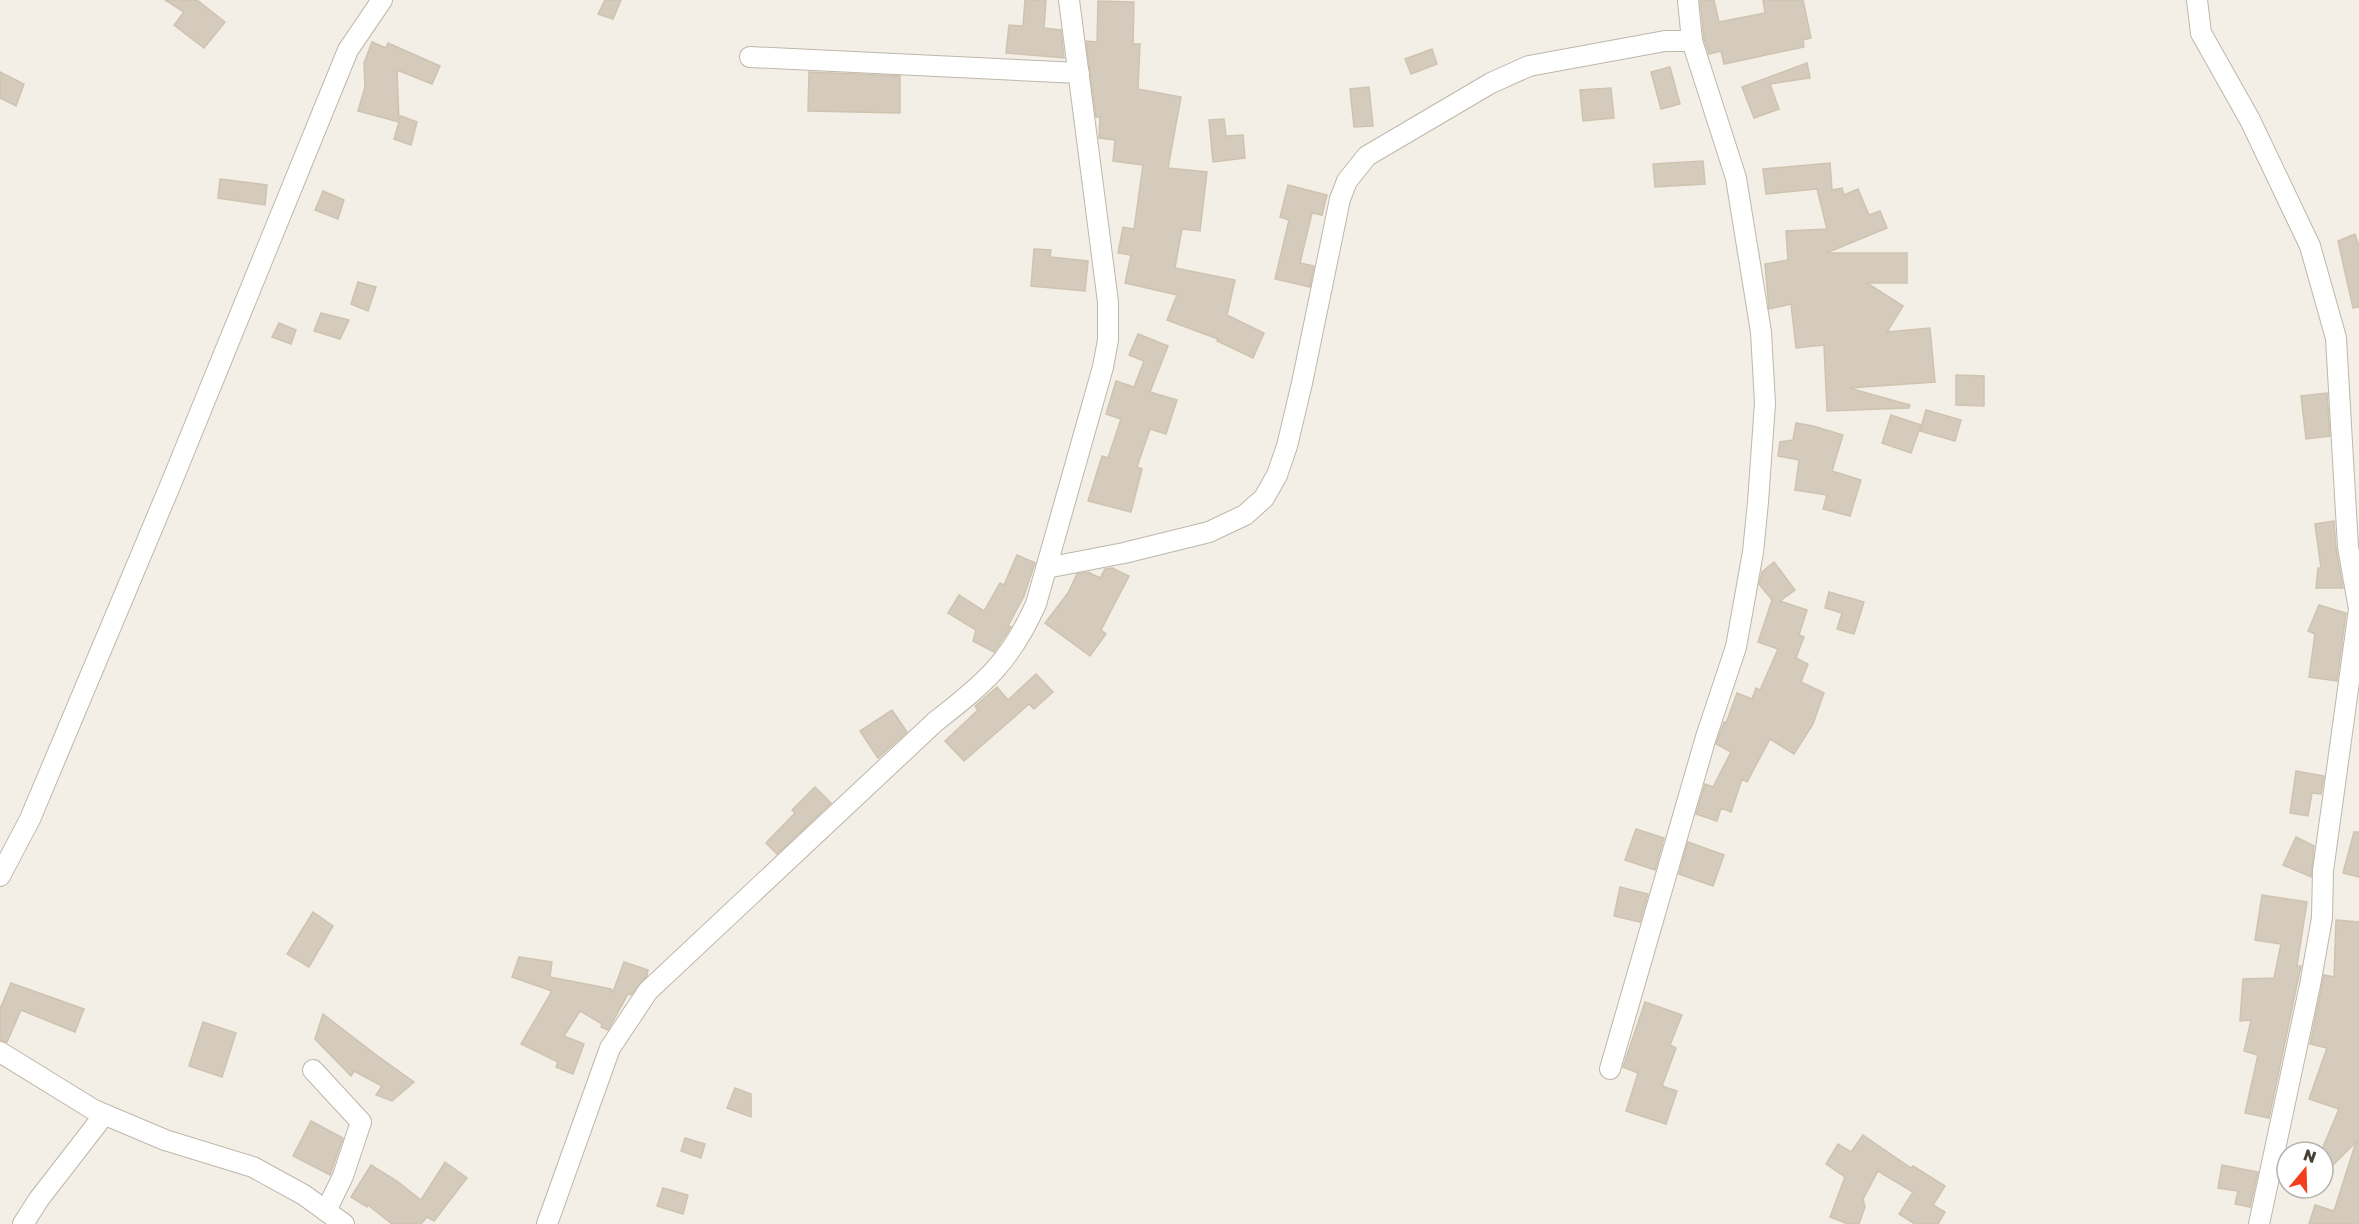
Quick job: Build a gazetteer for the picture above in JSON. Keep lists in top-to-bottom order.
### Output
{
  "north": "top"
}
